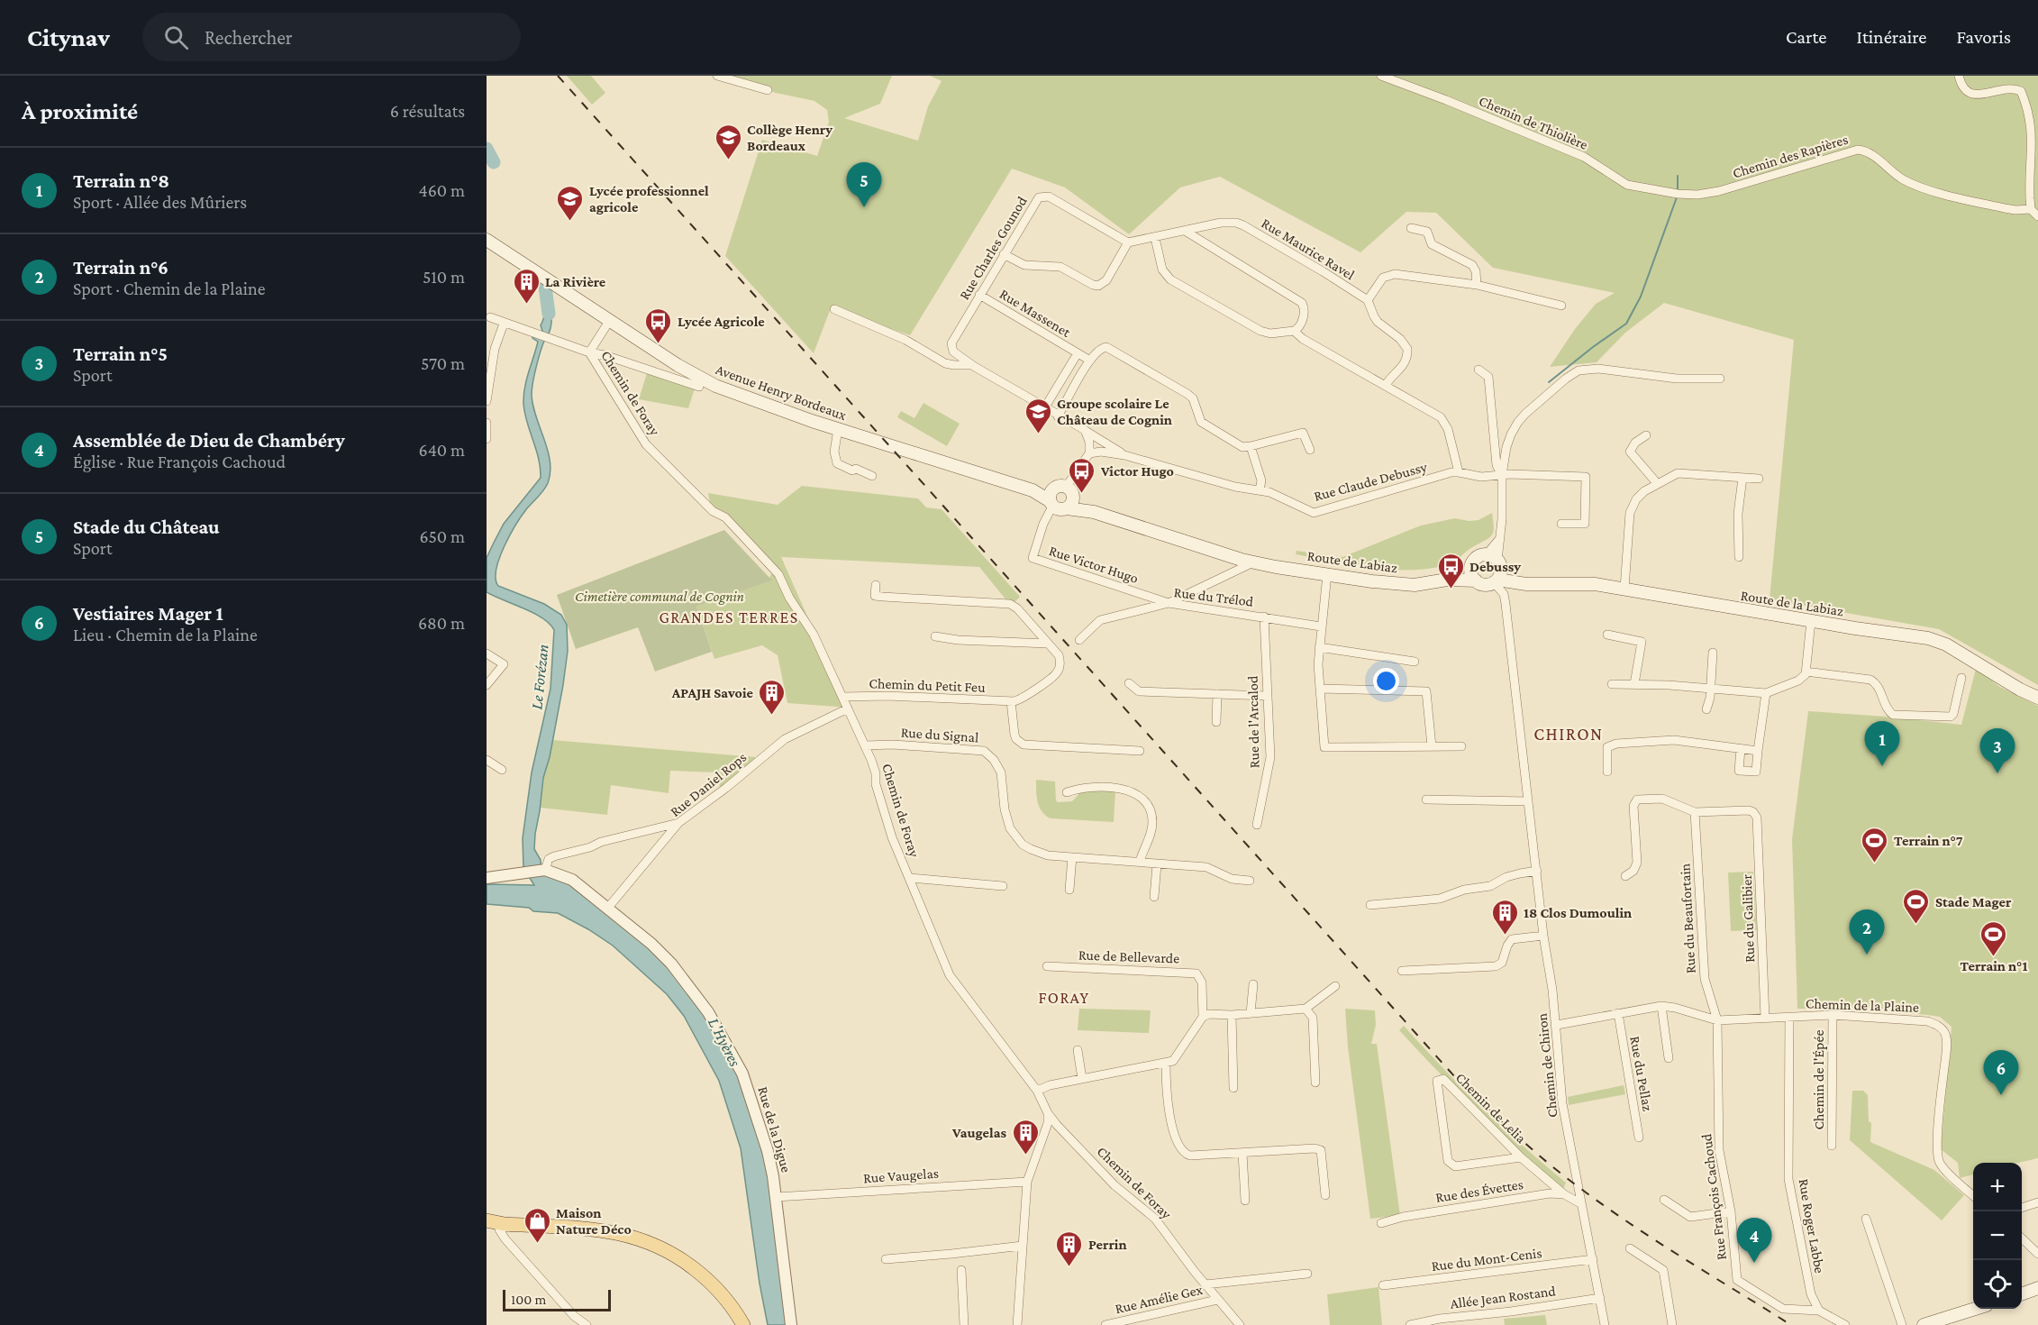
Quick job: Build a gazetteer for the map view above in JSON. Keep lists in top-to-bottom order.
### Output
{
  "streets": {
    "main road": ["Avenue Henry Bordeaux", "Route de Labiaz", "Route de la Labiaz"],
    "street": [
      "Chemin de Thiolière",
      "Chemin des Rapières",
      "Rue Charles Gounod",
      "Rue Maurice Ravel",
      "Rue Massenet",
      "Chemin de Foray",
      "Rue Claude Debussy",
      "Rue Victor Hugo",
      "Rue du Trélod",
      "Chemin du Petit Feu",
      "Rue de l'Arcalod",
      "Rue du Signal",
      "Rue Daniel Rops",
      "Rue du Beaufortain",
      "Rue du Galibier",
      "Rue de Bellevarde",
      "Chemin de la Plaine",
      "Chemin de Chiron",
      "Rue du Pellaz",
      "Chemin de l'Épée",
      "Chemin de Lelia",
      "Rue de la Digue",
      "Rue Vaugelas",
      "Rue des Évettes",
      "Rue François Cachoud",
      "Rue Roger Labbe",
      "Rue du Mont-Cenis",
      "Allée Jean Rostand",
      "Rue Amélie Gex"
    ]
  },
  "crossings": [
    ["Chemin de Thiolière", "Chemin des Rapières"],
    ["Rue Charles Gounod", "Rue Maurice Ravel"],
    ["Rue Charles Gounod", "Rue Massenet"],
    ["Rue Charles Gounod", "Rue Claude Debussy"],
    ["Rue Massenet", "Rue Claude Debussy"],
    ["Avenue Henry Bordeaux", "Chemin de Foray"],
    ["Avenue Henry Bordeaux", "Rue Victor Hugo"],
    ["Chemin de Foray", "Chemin du Petit Feu"],
    ["Chemin de Foray", "Rue du Signal"],
    ["Chemin de Foray", "Rue Daniel Rops"],
    ["Chemin de Foray", "Rue Amélie Gex"],
    ["Route de Labiaz", "Route de la Labiaz"],
    ["Rue Victor Hugo", "Rue du Trélod"],
    ["Rue du Trélod", "Rue de l'Arcalod"],
    ["Rue Daniel Rops", "Rue de la Digue"],
    ["Rue du Beaufortain", "Rue du Galibier"],
    ["Rue du Beaufortain", "Chemin de la Plaine"],
    ["Rue du Beaufortain", "Rue François Cachoud"],
    ["Rue du Galibier", "Chemin de la Plaine"],
    ["Chemin de la Plaine", "Chemin de Chiron"],
    ["Chemin de la Plaine", "Rue du Pellaz"],
    ["Chemin de la Plaine", "Chemin de l'Épée"],
    ["Chemin de la Plaine", "Rue François Cachoud"],
    ["Chemin de la Plaine", "Rue Roger Labbe"],
    ["Chemin de Chiron", "Rue du Mont-Cenis"],
    ["Chemin de Chiron", "Allée Jean Rostand"],
    ["Chemin de Lelia", "Rue des Évettes"],
    ["Rue de la Digue", "Rue Vaugelas"],
    ["Rue François Cachoud", "Rue Roger Labbe"]
  ],
  "districts": ["GRANDES TERRES", "CHIRON", "FORAY"],
  "water": ["Le Forézan", "L'Hyères"],
  "parks": ["Cimetière communal de Cognin"],
  "places": {
    "school or university": ["Collège Henry Bordeaux", "Lycée professionnel agricole", "Groupe scolaire Le Château de Cognin"],
    "building": [
      "La Rivière",
      "APAJH Savoie",
      "18 Clos Dumoulin",
      "Vaugelas",
      "Perrin"
    ],
    "bus stop": ["Lycée Agricole", "Victor Hugo", "Debussy"],
    "sports": ["Terrain n°7", "Stade Mager", "Terrain n°1"],
    "shop": ["Maison Nature Déco"]
  },
  "scale_bar": "100 m",
  "page": {
    "header": "Citynav",
    "search": "Rechercher",
    "nav": ["Carte", "Itinéraire", "Favoris"],
    "heading": ["À proximité", "6 résultats"],
    "list": [
      {
        "mark": "1",
        "name": "Terrain n°8",
        "note": "Sport · Allée des Mûriers",
        "value": "460 m"
      },
      {
        "mark": "2",
        "name": "Terrain n°6",
        "note": "Sport · Chemin de la Plaine",
        "value": "510 m"
      },
      {
        "mark": "3",
        "name": "Terrain n°5",
        "note": "Sport",
        "value": "570 m"
      },
      {
        "mark": "4",
        "name": "Assemblée de Dieu de Chambéry",
        "note": "Église · Rue François Cachoud",
        "value": "640 m"
      },
      {
        "mark": "5",
        "name": "Stade du Château",
        "note": "Sport",
        "value": "650 m"
      },
      {
        "mark": "6",
        "name": "Vestiaires Mager 1",
        "note": "Lieu · Chemin de la Plaine",
        "value": "680 m"
      }
    ],
    "pins": [
      "5",
      "1",
      "3",
      "2",
      "6",
      "4"
    ],
    "map_buttons": ["+", "−"],
    "scale": "100 m"
  }
}
